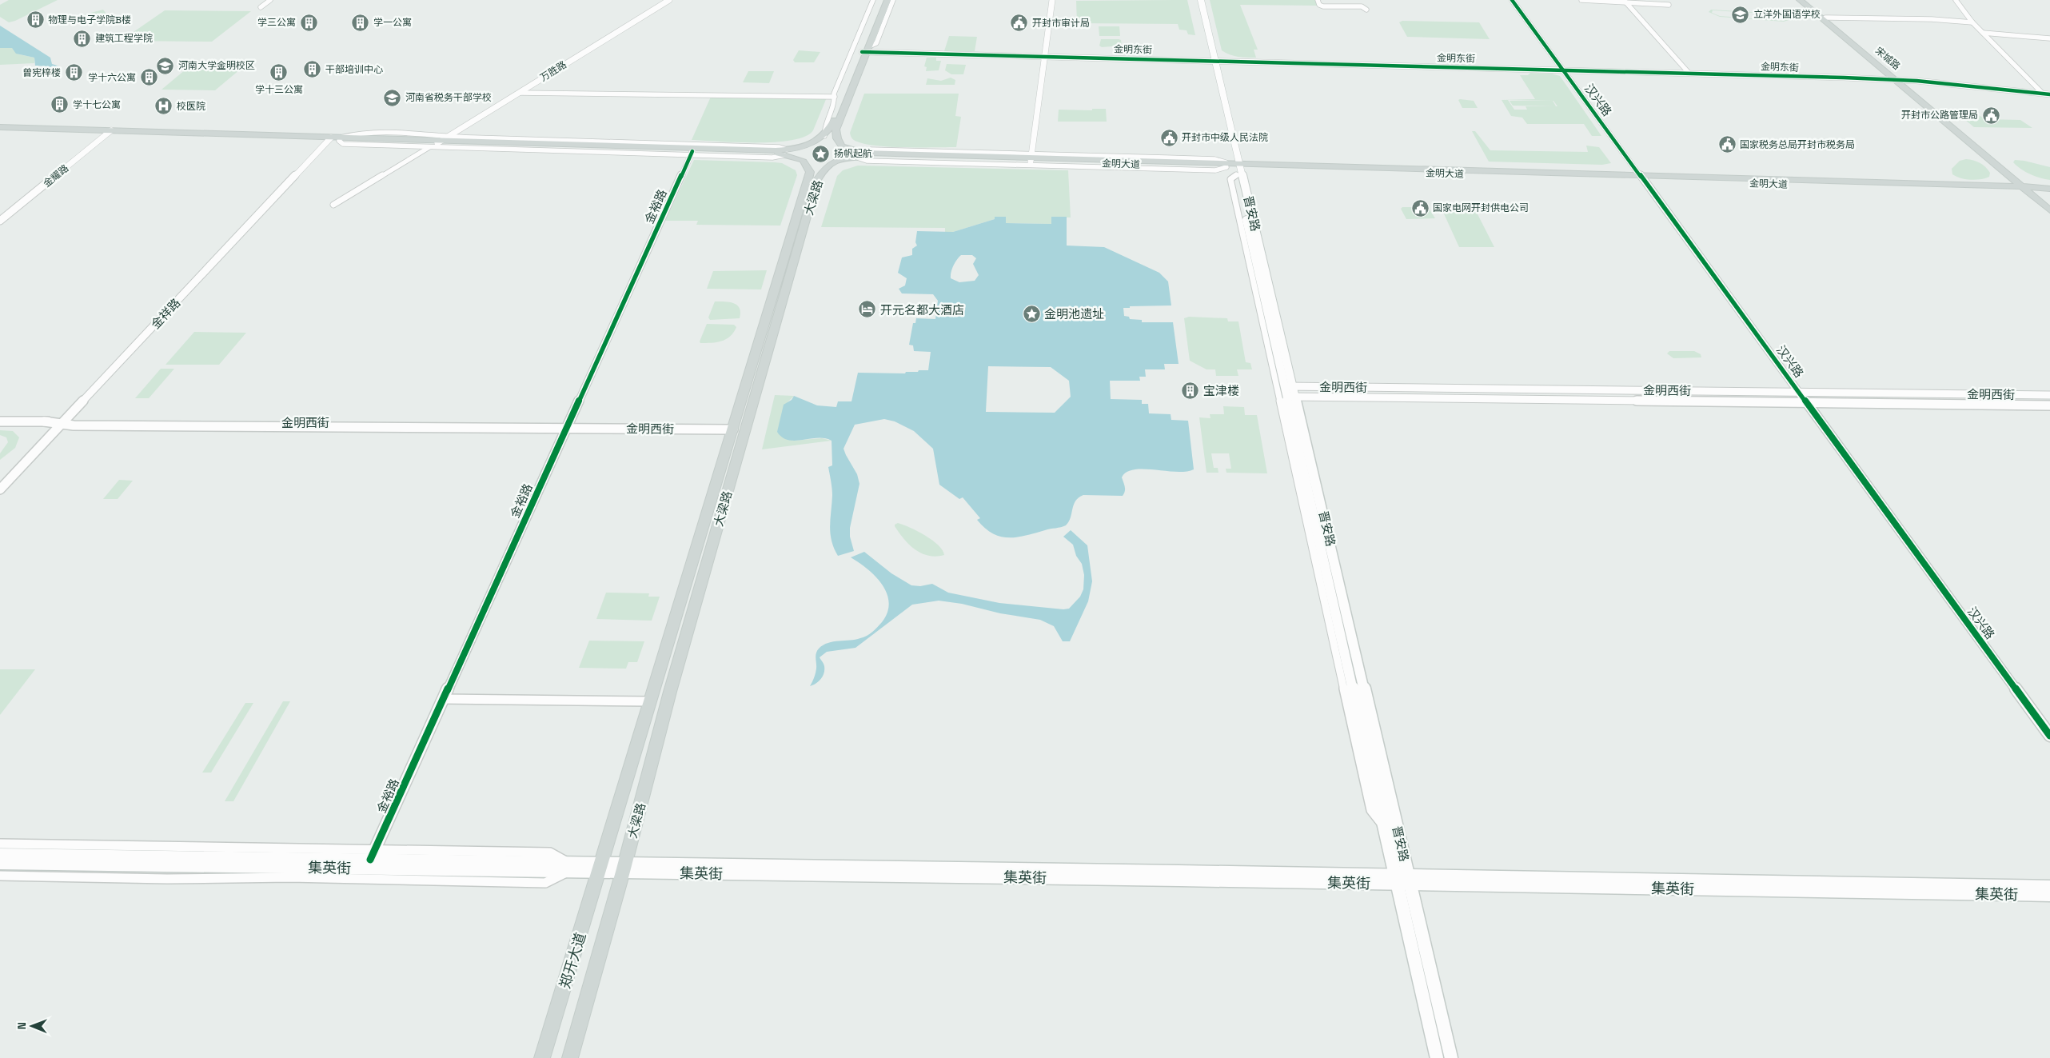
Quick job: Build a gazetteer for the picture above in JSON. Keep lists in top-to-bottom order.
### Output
{
  "streets": {
    "main road": [
      "宋城路",
      "金明大道",
      "大梁路",
      "晋安路",
      "集英街",
      "郑开大道"
    ],
    "street": [
      "金明东街",
      "万胜路",
      "汉兴路",
      "金耀路",
      "金裕路",
      "金祥路",
      "金明西街"
    ]
  },
  "crossings": [
    ["金明东街", "宋城路"],
    ["金明东街", "汉兴路"],
    ["金明东街", "晋安路"],
    ["宋城路", "金明大道"],
    ["汉兴路", "金明大道"],
    ["汉兴路", "金明西街"],
    ["金明大道", "大梁路"],
    ["金明大道", "晋安路"],
    ["大梁路", "金明西街"],
    ["大梁路", "集英街"],
    ["大梁路", "郑开大道"],
    ["金裕路", "金明西街"],
    ["金裕路", "集英街"],
    ["晋安路", "金明西街"],
    ["晋安路", "集英街"],
    ["金祥路", "金明西街"],
    ["集英街", "郑开大道"]
  ],
  "places": {
    "school or university": ["立洋外国语学校", "河南大学金明校区", "河南省税务干部学校"],
    "building": [
      "物理与电子学院B楼",
      "学三公寓",
      "学一公寓",
      "建筑工程学院",
      "干部培训中心",
      "曾宪梓楼",
      "学十三公寓",
      "学十六公寓",
      "学十七公寓",
      "宝津楼"
    ],
    "public building": [
      "开封市审计局",
      "开封市公路管理局",
      "开封市中级人民法院",
      "国家税务总局开封市税务局",
      "国家电网开封供电公司"
    ],
    "hospital": ["校医院"],
    "place": ["扬帆起航", "金明池遗址"],
    "hotel": ["开元名都大酒店"]
  },
  "north": "left"
}
